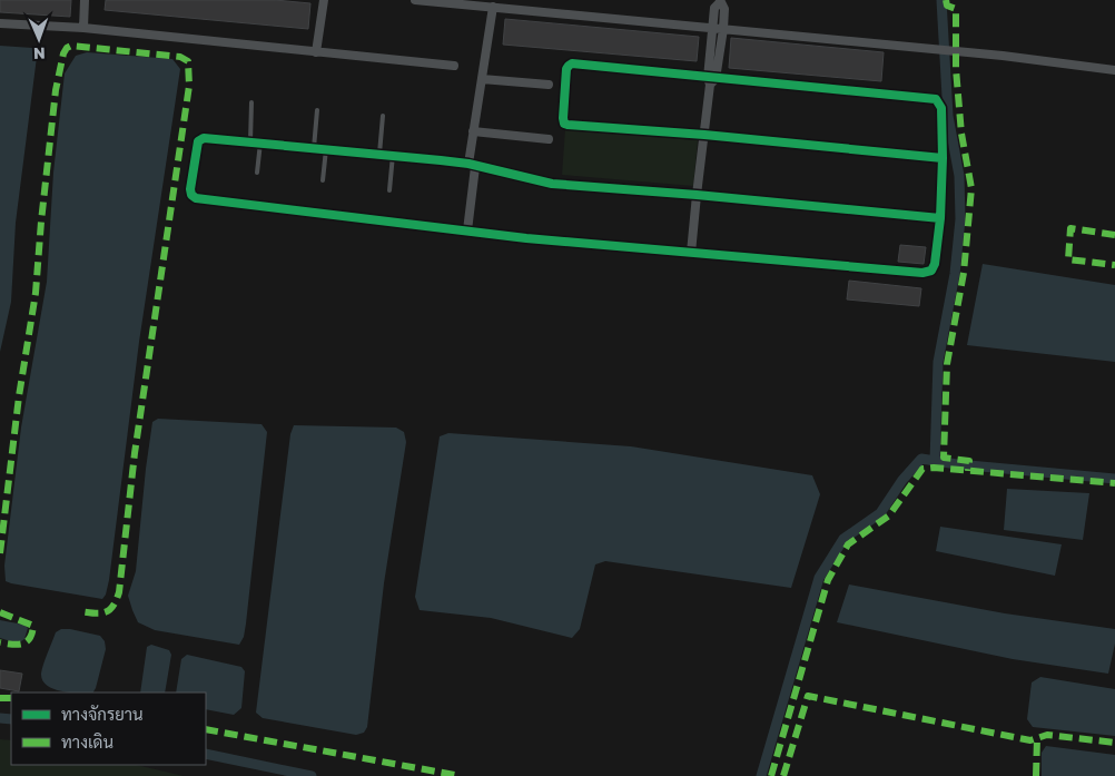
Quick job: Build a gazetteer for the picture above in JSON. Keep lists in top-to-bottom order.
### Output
{
  "legend": ["ทางจักรยาน", "ทางเดิน"],
  "north": "bottom"
}
